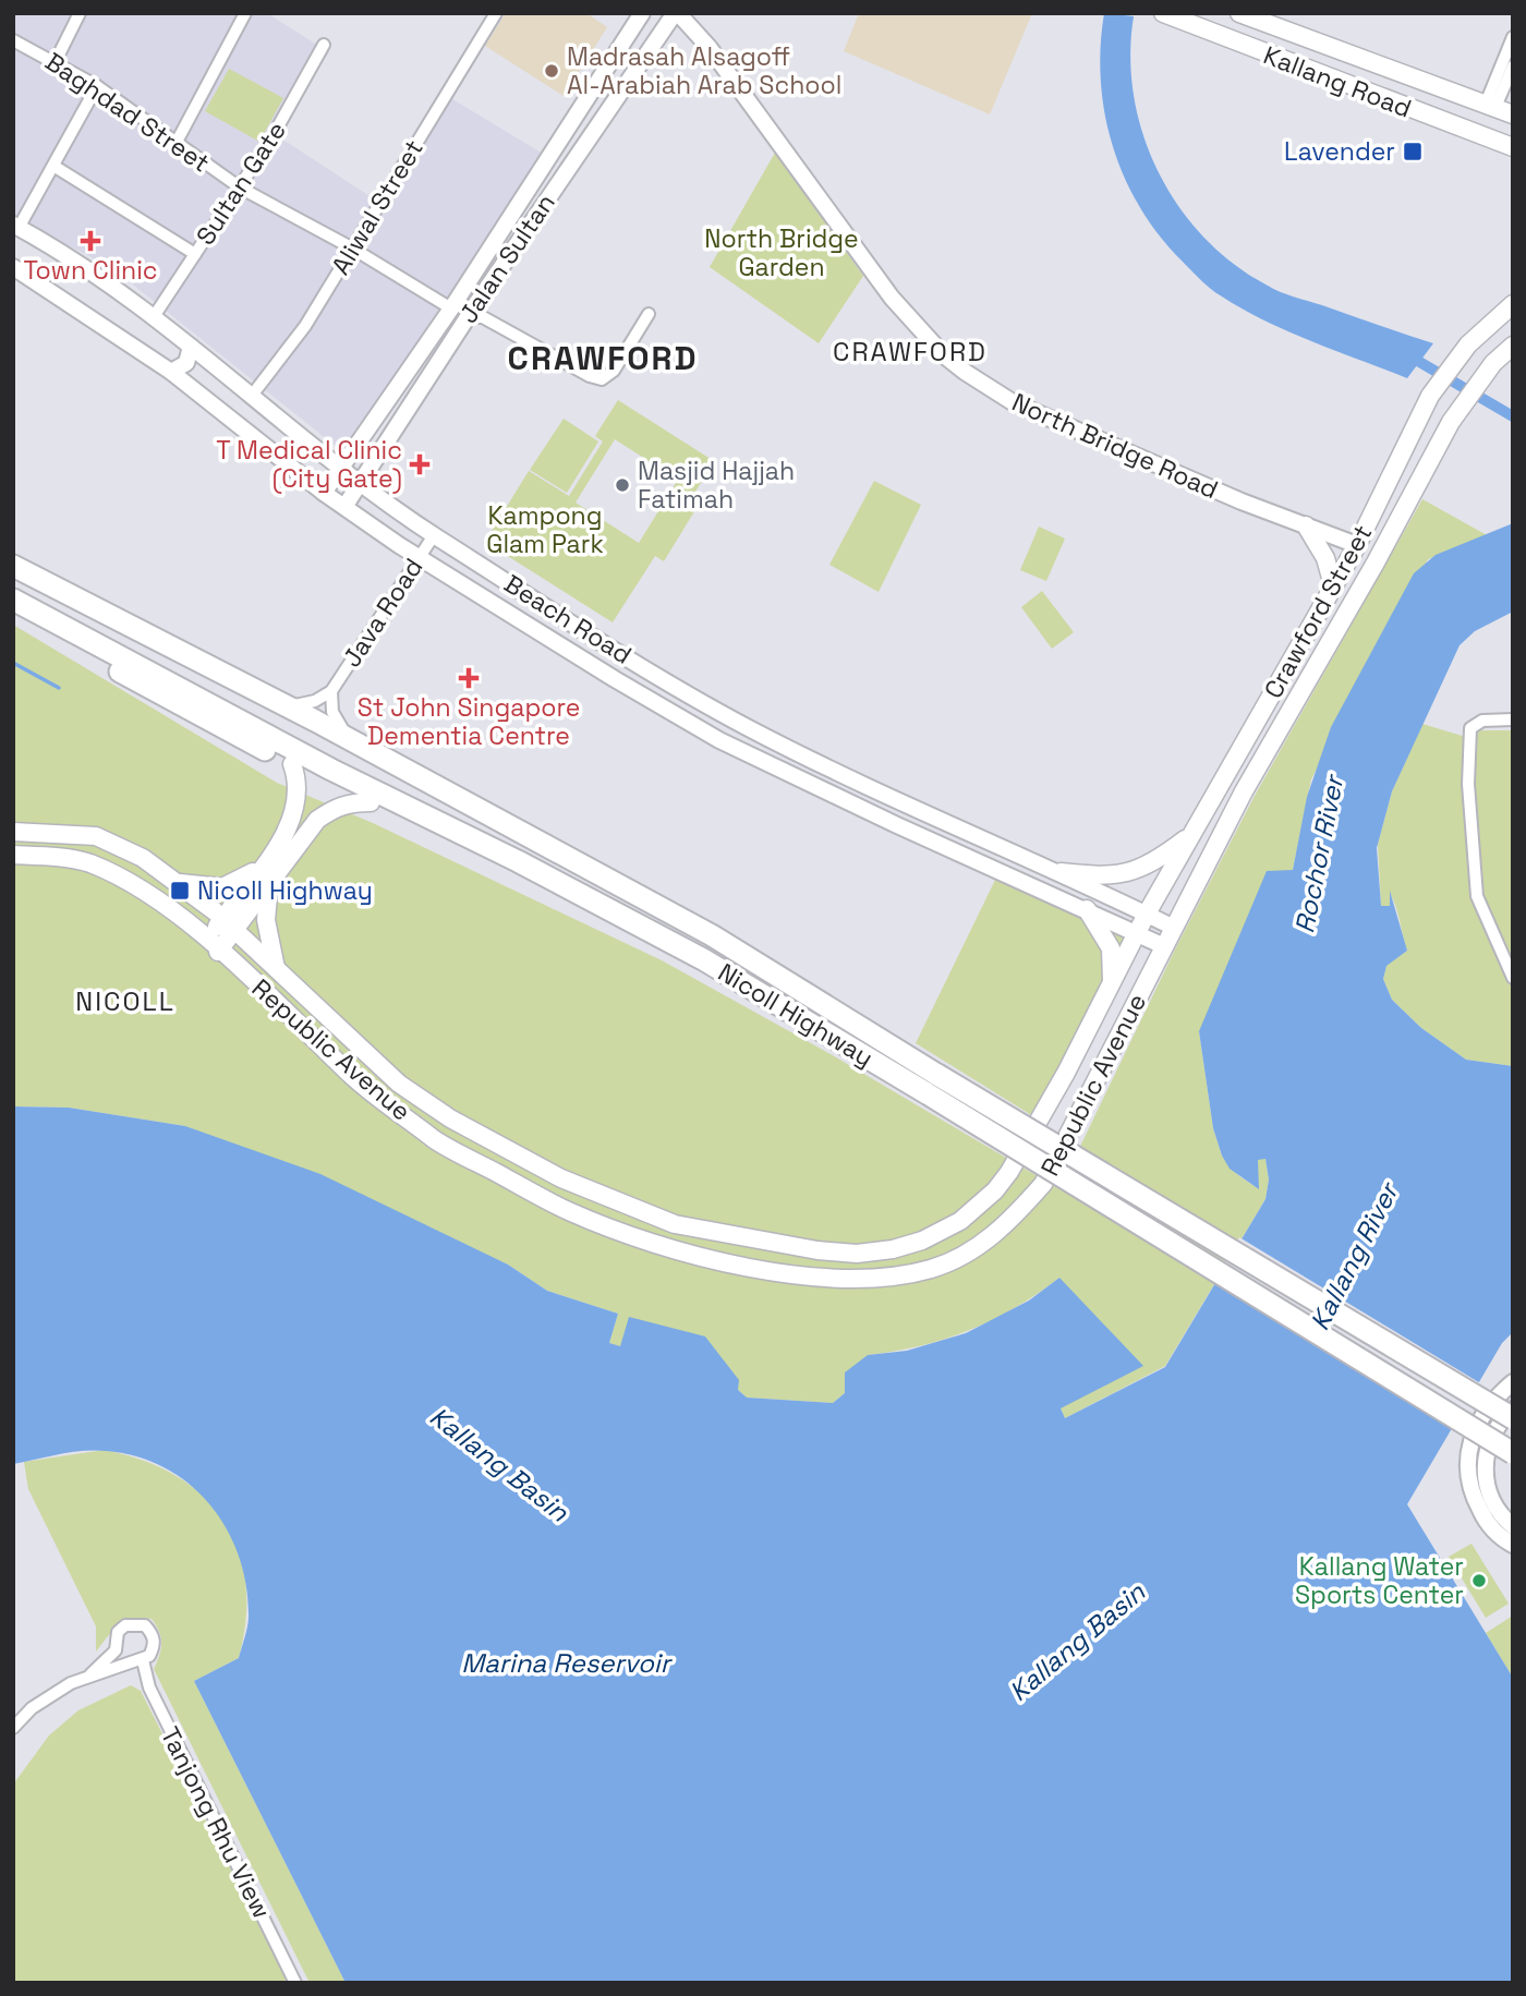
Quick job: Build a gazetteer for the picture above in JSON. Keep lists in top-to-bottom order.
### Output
{
  "streets": {
    "highway": ["Nicoll Highway"],
    "main road": [
      "Kallang Road",
      "Jalan Sultan",
      "North Bridge Road",
      "Crawford Street",
      "Beach Road",
      "Republic Avenue"
    ],
    "street": [
      "Baghdad Street",
      "Sultan Gate",
      "Aliwal Street",
      "Java Road",
      "Tanjong Rhu View"
    ]
  },
  "crossings": [
    ["Baghdad Street", "Sultan Gate"],
    ["Baghdad Street", "Aliwal Street"],
    ["Baghdad Street", "Jalan Sultan"],
    ["Sultan Gate", "Beach Road"],
    ["Aliwal Street", "Beach Road"],
    ["Jalan Sultan", "North Bridge Road"],
    ["Jalan Sultan", "Beach Road"],
    ["North Bridge Road", "Crawford Street"],
    ["Crawford Street", "Beach Road"],
    ["Crawford Street", "Republic Avenue"],
    ["Java Road", "Beach Road"],
    ["Java Road", "Nicoll Highway"],
    ["Beach Road", "Republic Avenue"]
  ],
  "districts": ["CRAWFORD", "CRAWFORD", "NICOLL"],
  "water": [
    "Rochor River",
    "Kallang River",
    "Kallang Basin",
    "Marina Reservoir"
  ],
  "parks": ["North Bridge Garden", "Kampong Glam Park"],
  "places": {
    "other": ["Madrasah Alsagoff Al-Arabiah Arab School", "Masjid Hajjah Fatimah", "Kallang Water Sports Center"],
    "transit": ["Lavender", "Nicoll Highway"],
    "health": ["Town Clinic", "T Medical Clinic (City Gate)", "St John Singapore Dementia Centre"]
  }
}
